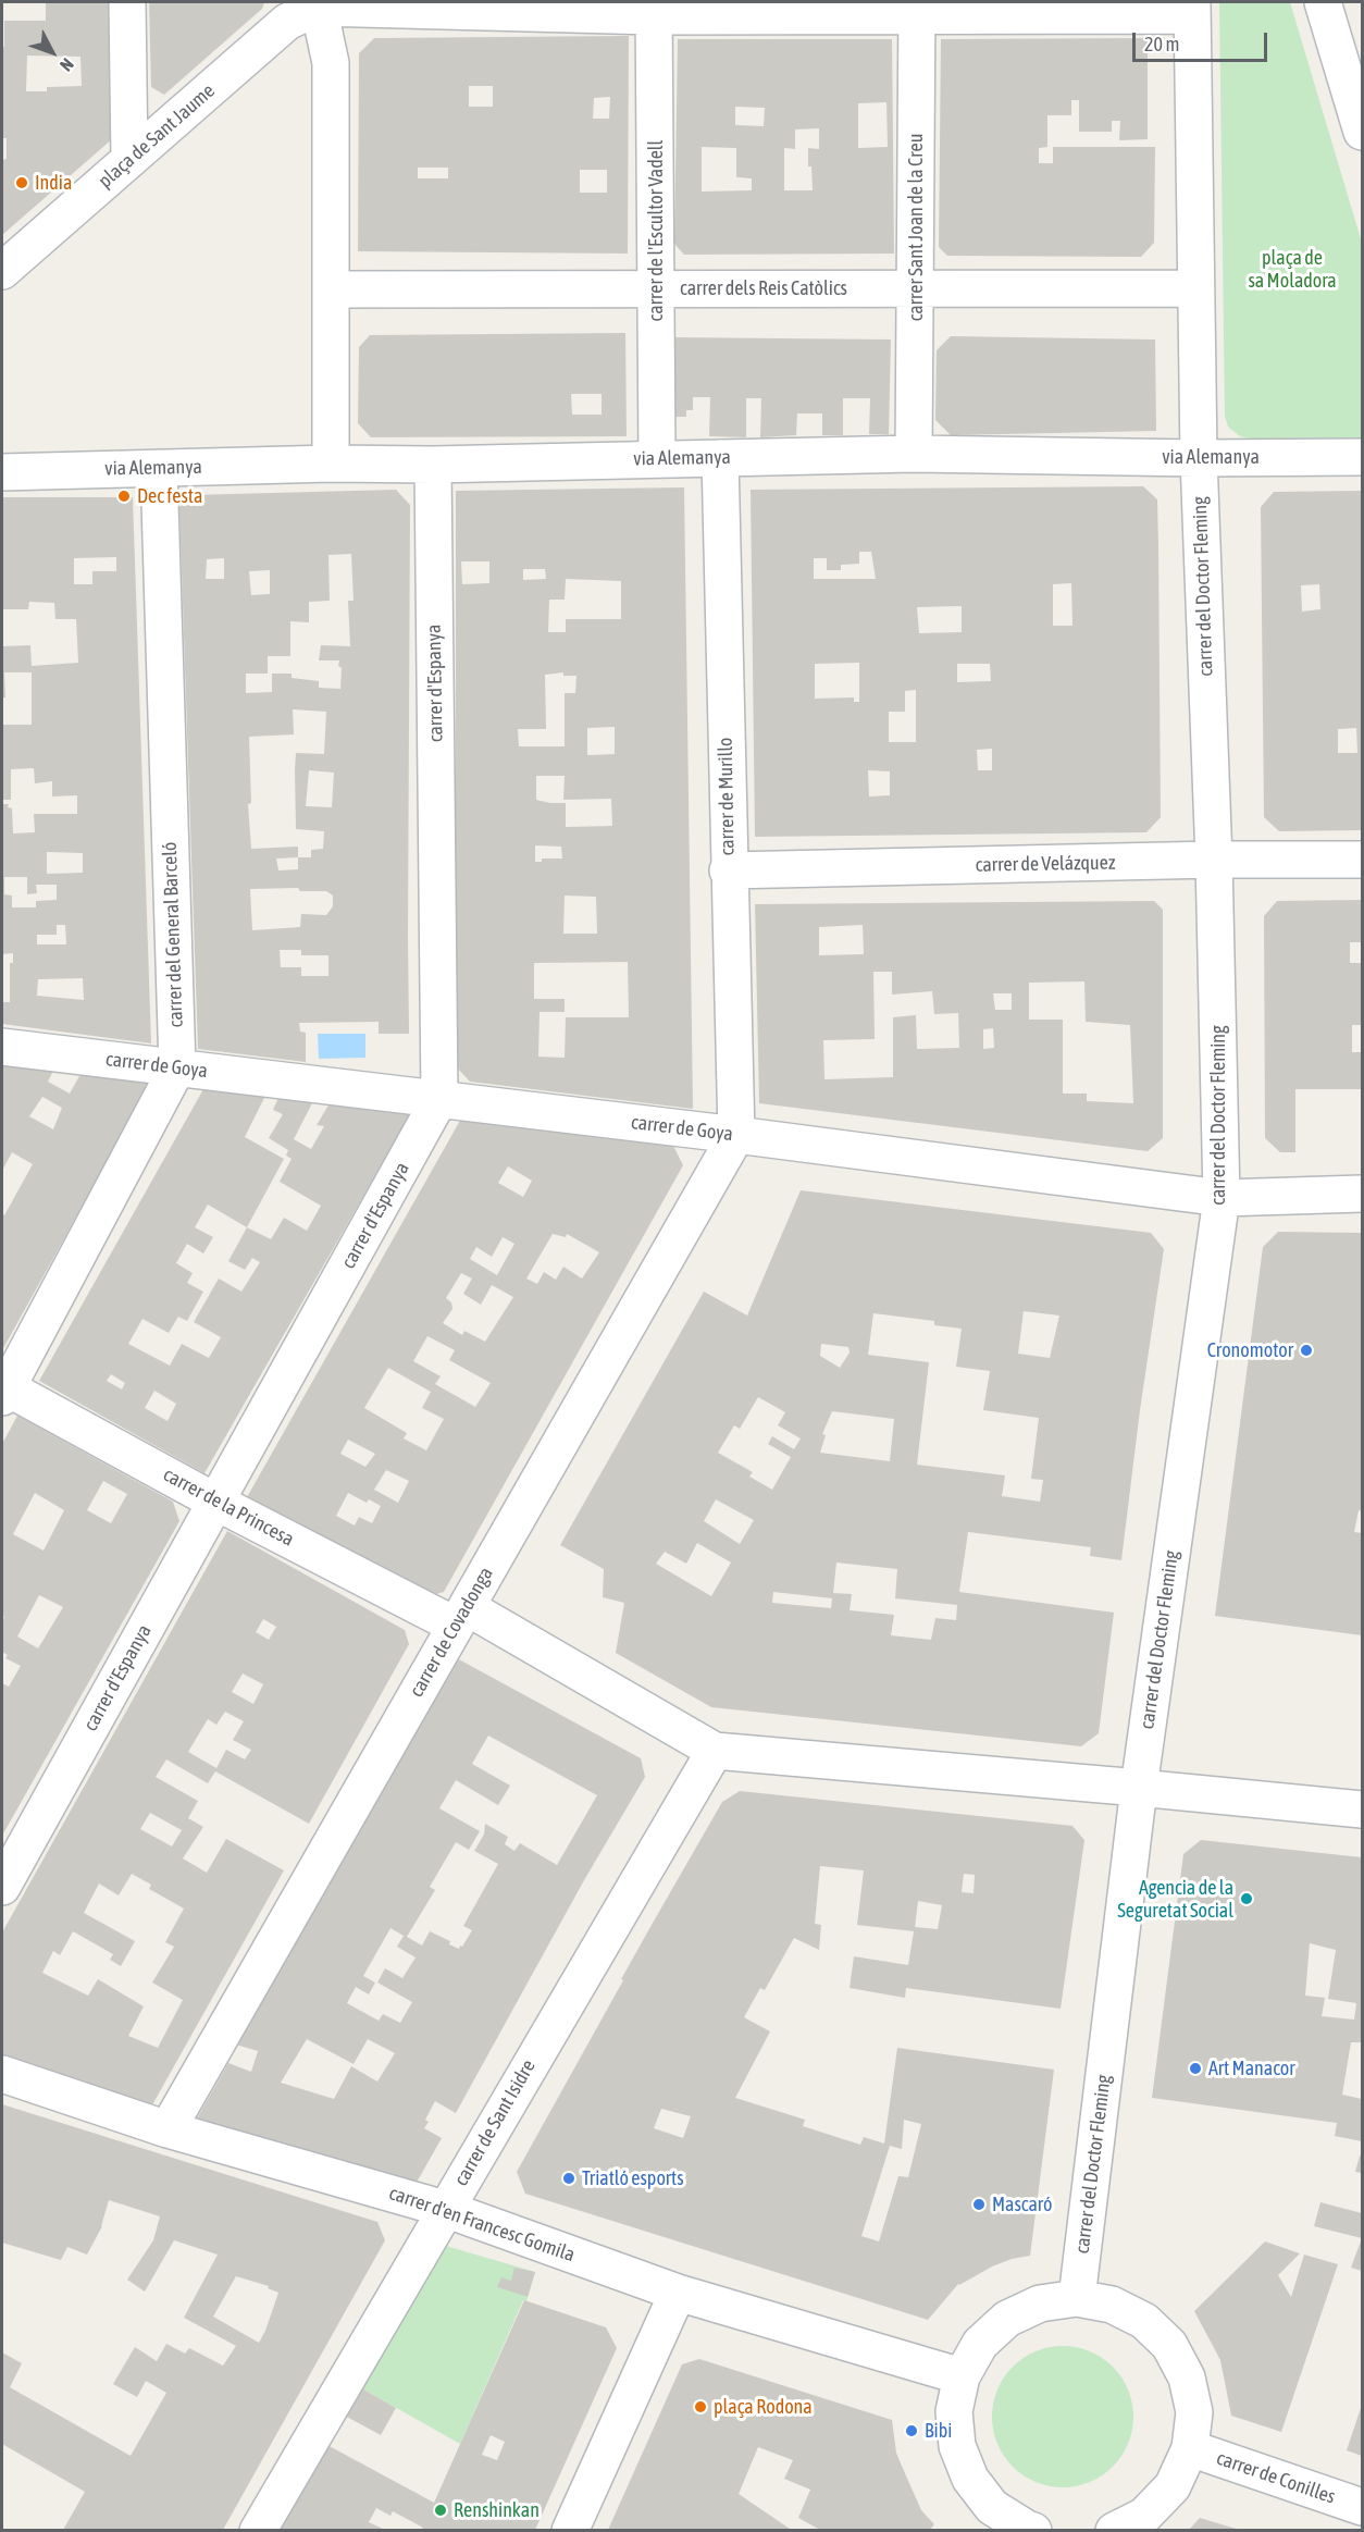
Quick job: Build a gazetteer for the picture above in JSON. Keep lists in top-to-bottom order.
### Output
{
  "streets": {
    "street": [
      "plaça de Sant Jaume",
      "carrer Sant Joan de la Creu",
      "carrer de l'Escultor Vadell",
      "carrer dels Reis Catòlics",
      "via Alemanya",
      "carrer del Doctor Fleming",
      "carrer d'Espanya",
      "carrer de Murillo",
      "carrer de Velázquez",
      "carrer del General Barceló",
      "carrer de Goya",
      "carrer de la Princesa",
      "carrer de Covadonga",
      "carrer de Sant Isidre",
      "carrer d'en Francesc Gomila",
      "carrer de Conilles"
    ]
  },
  "crossings": [
    ["carrer Sant Joan de la Creu", "carrer dels Reis Catòlics"],
    ["carrer Sant Joan de la Creu", "via Alemanya"],
    ["carrer de l'Escultor Vadell", "carrer dels Reis Catòlics"],
    ["carrer de l'Escultor Vadell", "via Alemanya"],
    ["carrer dels Reis Catòlics", "carrer del Doctor Fleming"],
    ["via Alemanya", "carrer del Doctor Fleming"],
    ["via Alemanya", "carrer d'Espanya"],
    ["via Alemanya", "carrer de Murillo"],
    ["via Alemanya", "carrer del General Barceló"],
    ["carrer del Doctor Fleming", "carrer de Velázquez"],
    ["carrer del Doctor Fleming", "carrer de Goya"],
    ["carrer d'Espanya", "carrer de Goya"],
    ["carrer d'Espanya", "carrer de la Princesa"],
    ["carrer de Murillo", "carrer de Velázquez"],
    ["carrer de Murillo", "carrer de Goya"],
    ["carrer de Murillo", "carrer de Covadonga"],
    ["carrer del General Barceló", "carrer de Goya"],
    ["carrer del General Barceló", "carrer de la Princesa"],
    ["carrer de Goya", "carrer de Covadonga"],
    ["carrer de la Princesa", "carrer de Covadonga"],
    ["carrer de la Princesa", "carrer de Sant Isidre"],
    ["carrer de Covadonga", "carrer d'en Francesc Gomila"],
    ["carrer de Sant Isidre", "carrer d'en Francesc Gomila"]
  ],
  "parks": ["plaça de sa Moladora"],
  "places": [
    "India",
    "Dec festa",
    "Cronomotor",
    "Agencia de la Seguretat Social",
    "Art Manacor",
    "Triatló esports",
    "Mascaró",
    "plaça Rodona",
    "Bibi",
    "Renshinkan"
  ],
  "scale_bar": "20 m",
  "north": "bottom right"
}
